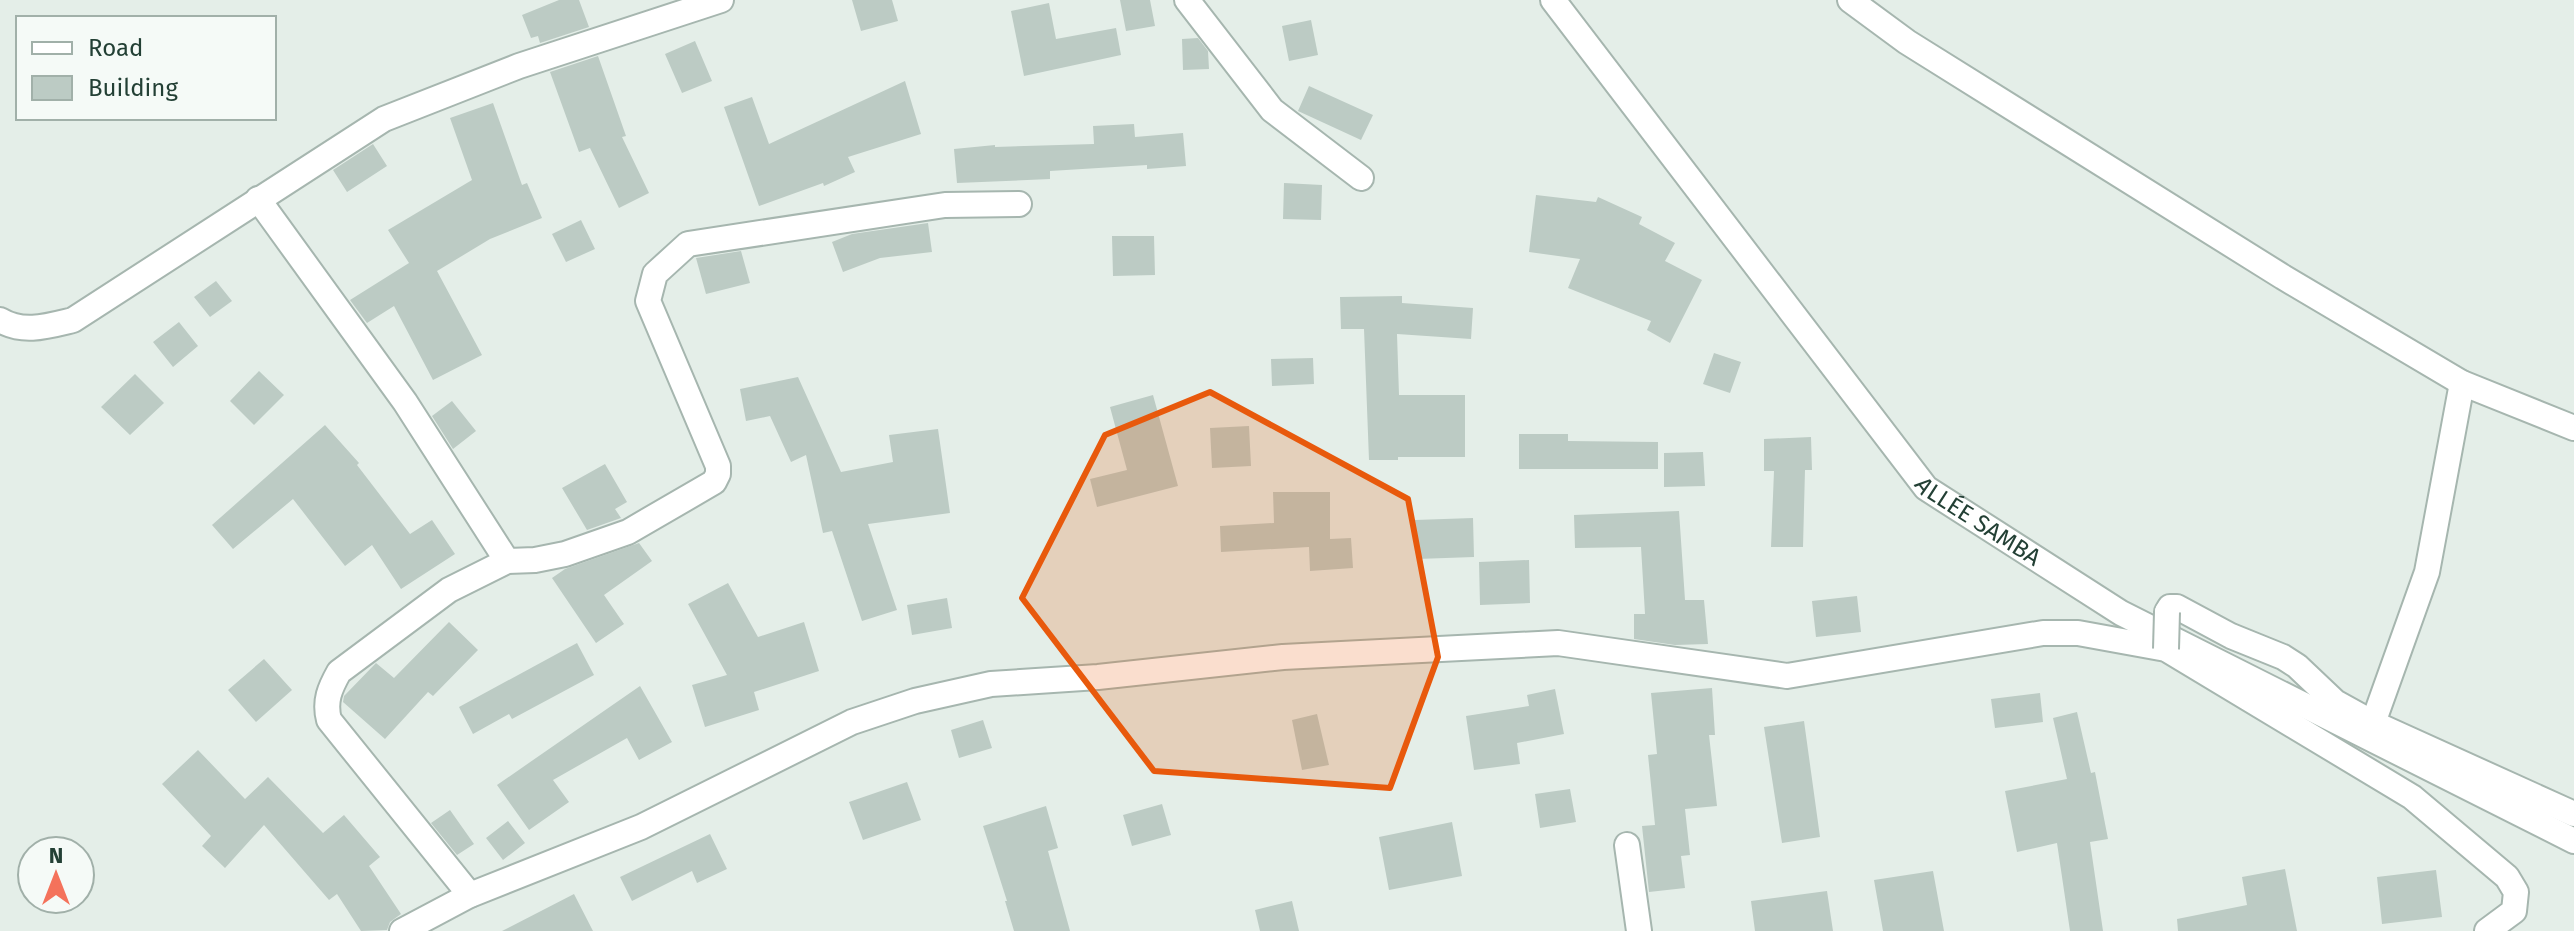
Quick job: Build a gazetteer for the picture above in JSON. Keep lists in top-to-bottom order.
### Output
{
  "streets": {
    "street": ["ALLÉE SAMBA"]
  },
  "legend": ["Road", "Building"],
  "north": "top"
}
